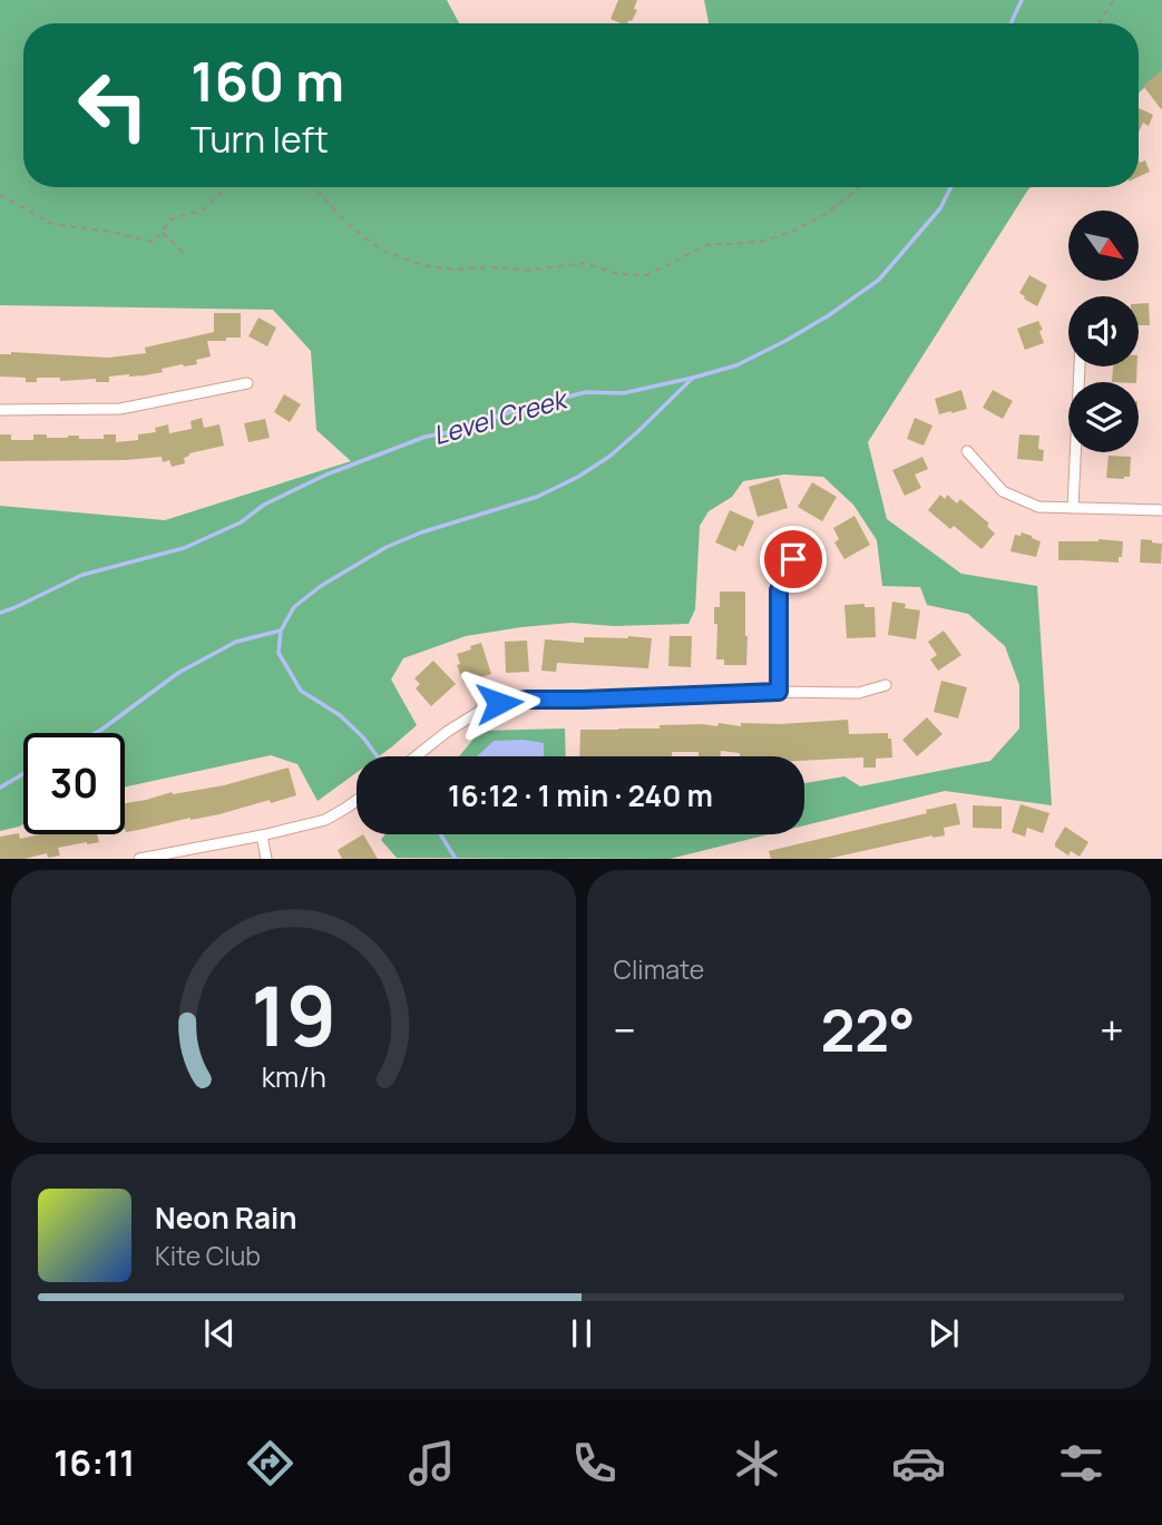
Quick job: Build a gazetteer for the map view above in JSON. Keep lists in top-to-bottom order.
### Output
{
  "water": ["Level Creek"],
  "north": "bottom right",
  "page": {
    "turn": ["160 m", "Turn left"],
    "limit": "30",
    "trip": "16:12 · 1 min · 240 m",
    "tile": "Climate",
    "heat": ["−", "22°", "+"],
    "song": ["Neon Rain", "Kite Club"],
    "tabs": "16:11",
    "gauge": ["19", "km/h"]
  }
}
